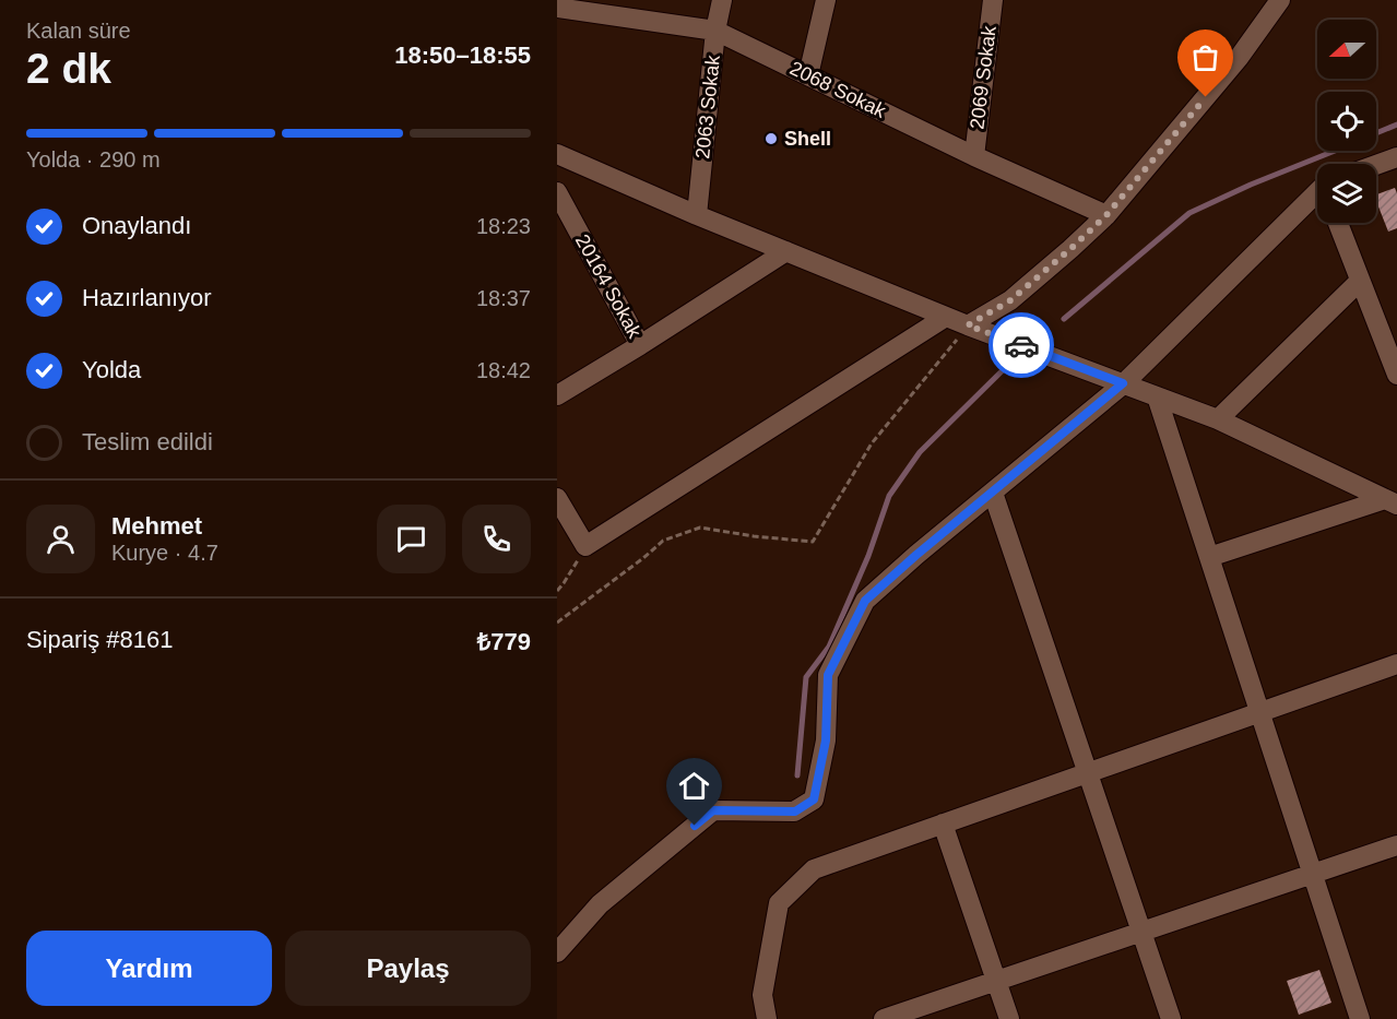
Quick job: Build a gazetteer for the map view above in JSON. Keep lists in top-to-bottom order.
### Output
{
  "streets": {
    "street": [
      "2069 Sokak",
      "2068 Sokak",
      "2063 Sokak",
      "20164 Sokak"
    ]
  },
  "crossings": [
    ["2069 Sokak", "2068 Sokak"],
    ["2068 Sokak", "2063 Sokak"]
  ],
  "places": ["Shell"],
  "north": "left",
  "page": {
    "heading": ["2 dk", "Kalan süre", "18:50–18:55"],
    "panel": [
      "Mehmet",
      "Kurye · 4.7",
      "Sipariş #8161",
      "₺779"
    ],
    "bar": "Yolda · 290 m",
    "list": [
      ["Onaylandı", "18:23"],
      ["Hazırlanıyor", "18:37"],
      ["Yolda", "18:42"],
      "Teslim edildi"
    ],
    "buttons": ["Yardım", "Paylaş"]
  }
}
